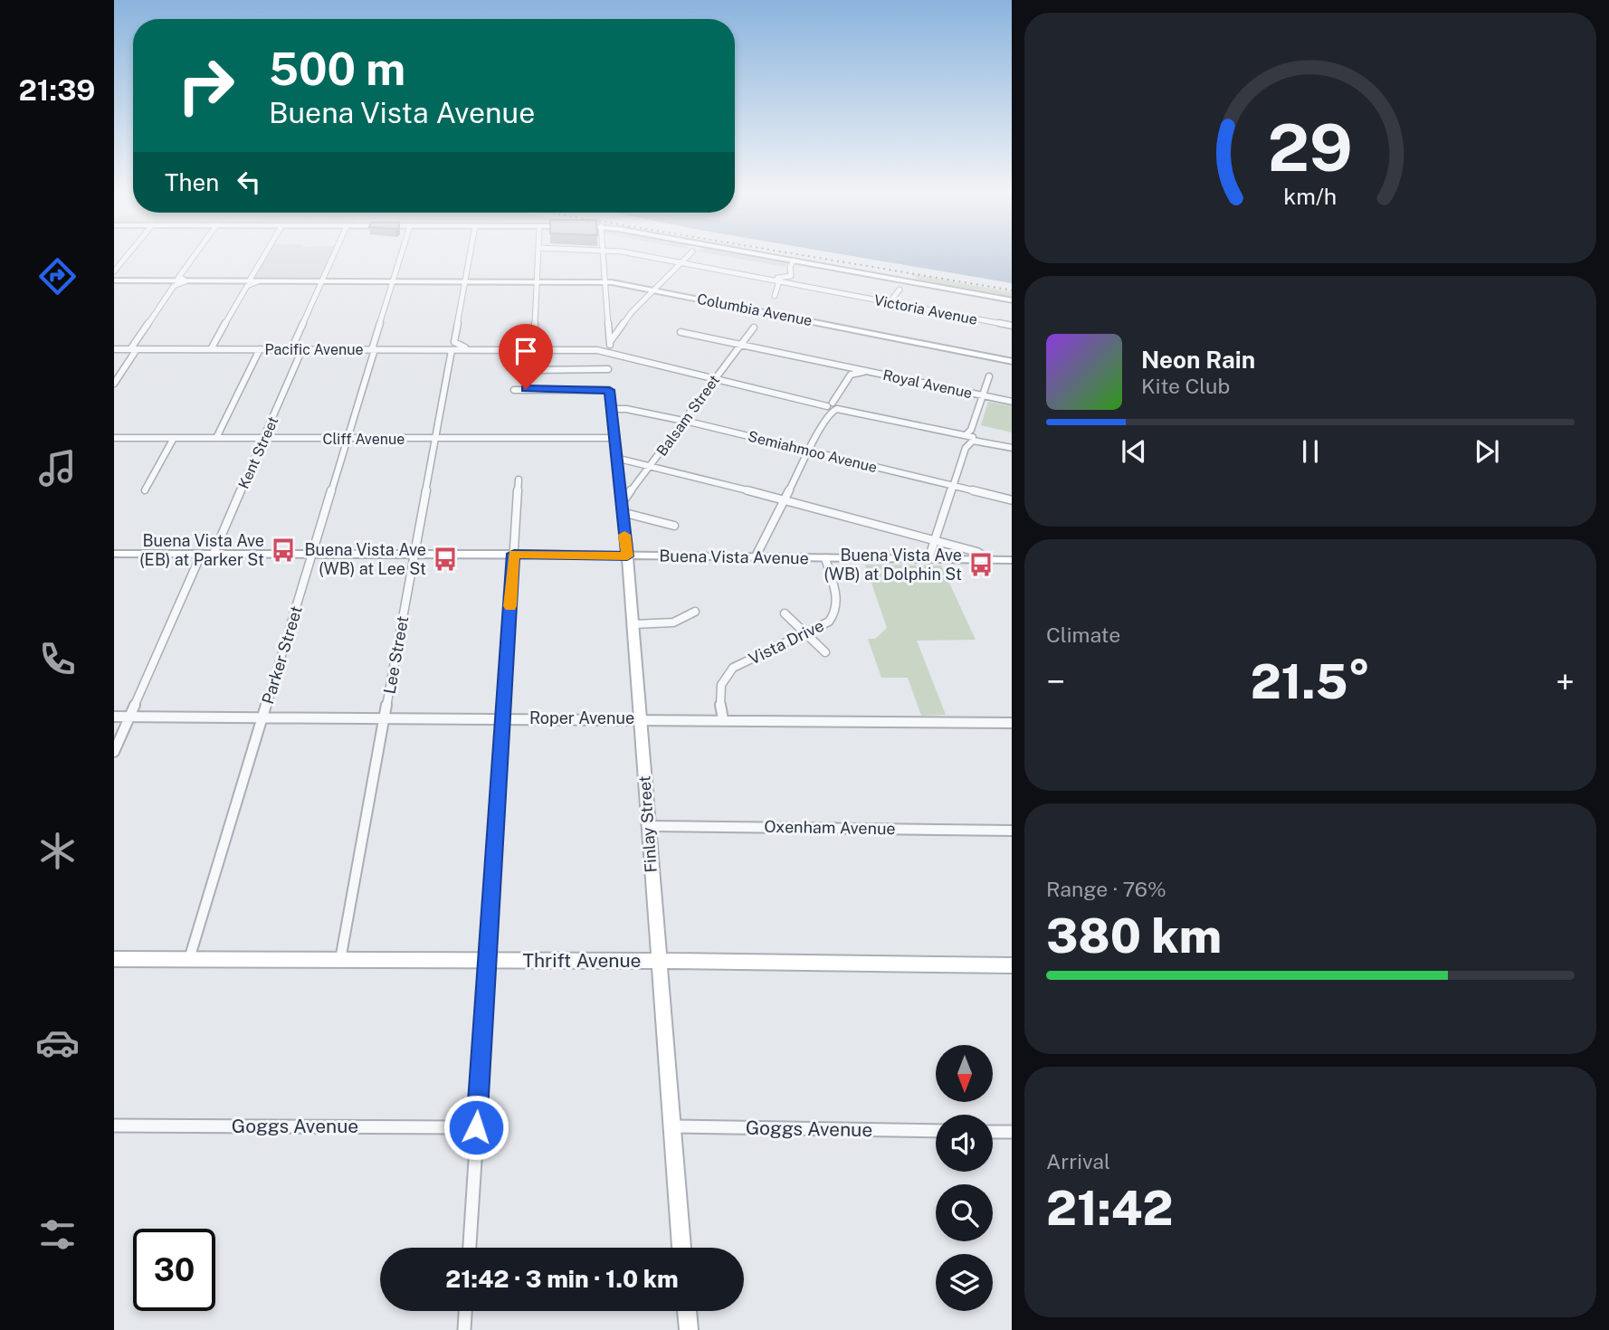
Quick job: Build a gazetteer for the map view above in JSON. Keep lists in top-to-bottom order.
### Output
{
  "streets": {
    "street": [
      "Columbia Avenue",
      "Victoria Avenue",
      "Pacific Avenue",
      "Royal Avenue",
      "Balsam Street",
      "Cliff Avenue",
      "Semiahmoo Avenue",
      "Kent Street",
      "Buena Vista Avenue",
      "Vista Drive",
      "Parker Street",
      "Lee Street",
      "Roper Avenue",
      "Finlay Street",
      "Oxenham Avenue",
      "Thrift Avenue",
      "Goggs Avenue"
    ]
  },
  "crossings": [
    ["Columbia Avenue", "Parker Street"],
    ["Columbia Avenue", "Lee Street"],
    ["Pacific Avenue", "Balsam Street"],
    ["Pacific Avenue", "Kent Street"],
    ["Pacific Avenue", "Parker Street"],
    ["Pacific Avenue", "Lee Street"],
    ["Royal Avenue", "Balsam Street"],
    ["Balsam Street", "Semiahmoo Avenue"],
    ["Balsam Street", "Finlay Street"],
    ["Cliff Avenue", "Kent Street"],
    ["Cliff Avenue", "Parker Street"],
    ["Cliff Avenue", "Lee Street"],
    ["Cliff Avenue", "Finlay Street"],
    ["Semiahmoo Avenue", "Finlay Street"],
    ["Kent Street", "Buena Vista Avenue"],
    ["Buena Vista Avenue", "Vista Drive"],
    ["Buena Vista Avenue", "Parker Street"],
    ["Buena Vista Avenue", "Lee Street"],
    ["Buena Vista Avenue", "Finlay Street"],
    ["Vista Drive", "Roper Avenue"],
    ["Parker Street", "Roper Avenue"],
    ["Parker Street", "Thrift Avenue"],
    ["Lee Street", "Roper Avenue"],
    ["Lee Street", "Thrift Avenue"],
    ["Roper Avenue", "Finlay Street"],
    ["Finlay Street", "Oxenham Avenue"],
    ["Finlay Street", "Thrift Avenue"],
    ["Finlay Street", "Goggs Avenue"]
  ],
  "places": {
    "bus stop": ["Buena Vista Ave (EB) at Parker St", "Buena Vista Ave (WB) at Lee St", "Buena Vista Ave (WB) at Dolphin St"]
  },
  "north": "bottom",
  "page": {
    "tabs": "21:39",
    "turn": ["500 m", "Buena Vista Avenue"],
    "then": "Then",
    "song": ["Neon Rain", "Kite Club"],
    "tile": [
      "Climate",
      ["Range · 76%", "380 km"],
      ["Arrival", "21:42"]
    ],
    "heat": ["−", "21.5°", "+"],
    "limit": "30",
    "trip": "21:42 · 3 min · 1.0 km",
    "gauge": ["29", "km/h"]
  }
}
